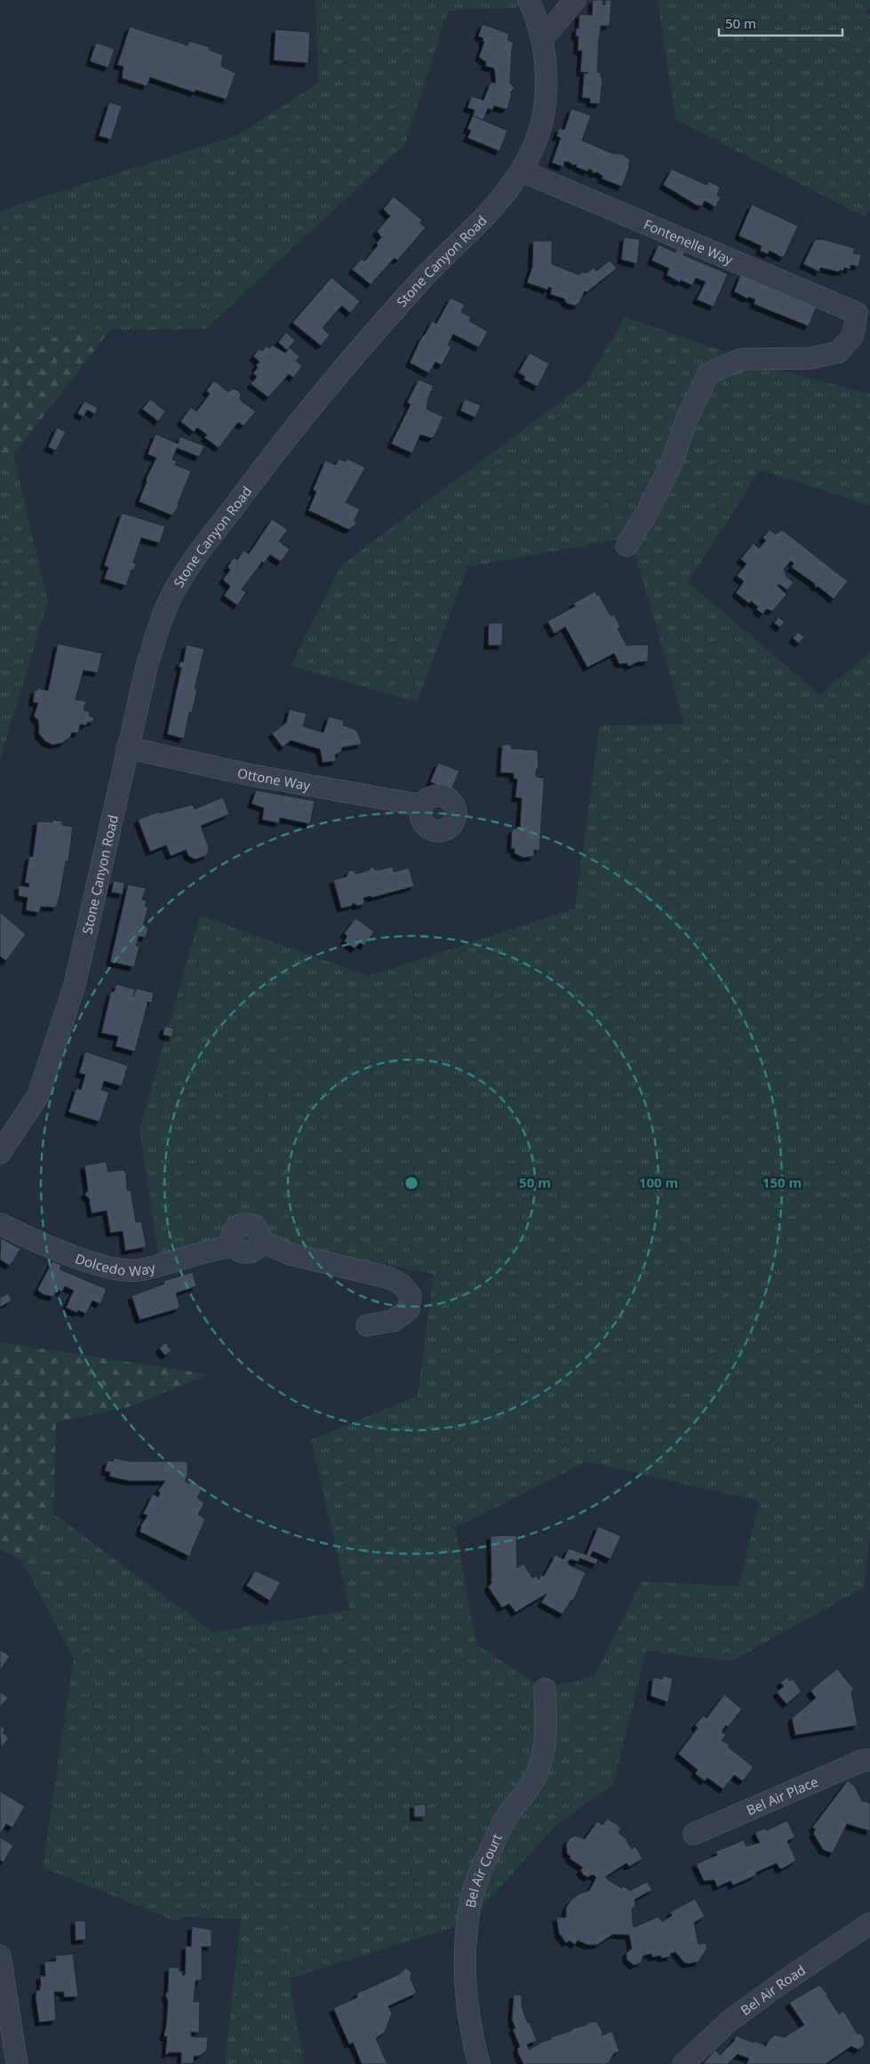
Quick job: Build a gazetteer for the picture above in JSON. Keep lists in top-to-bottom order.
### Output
{
  "streets": {
    "street": [
      "Fontenelle Way",
      "Stone Canyon Road",
      "Ottone Way",
      "Dolcedo Way",
      "Bel Air Place",
      "Bel Air Court",
      "Bel Air Road"
    ]
  },
  "crossings": [
    ["Fontenelle Way", "Stone Canyon Road"],
    ["Stone Canyon Road", "Ottone Way"]
  ],
  "scale_bar": "50 m",
  "rings": ["50 m", "100 m", "150 m"]
}
